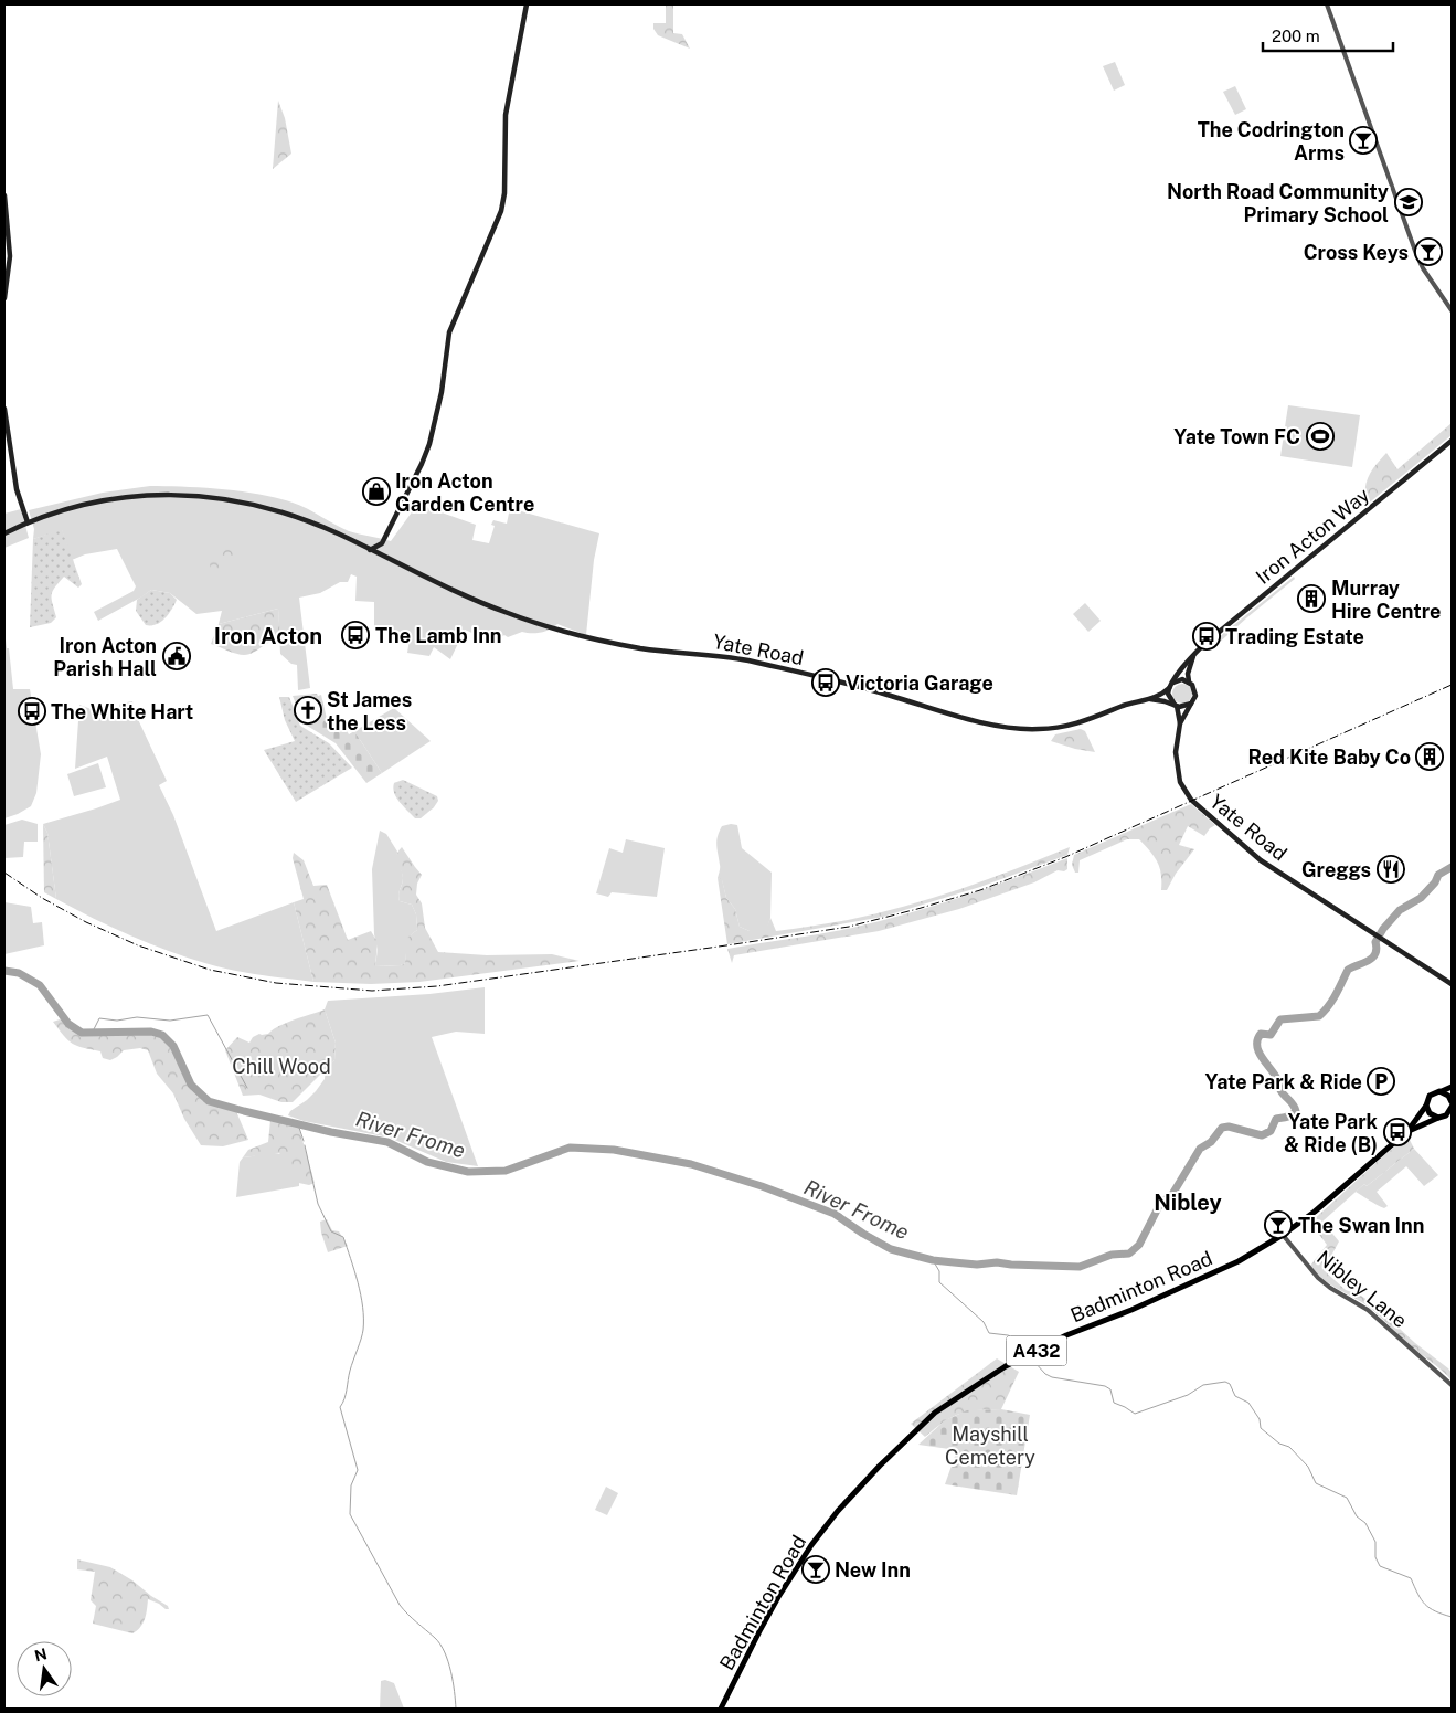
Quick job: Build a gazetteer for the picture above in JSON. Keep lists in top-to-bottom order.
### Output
{
  "streets": {
    "main road": [
      "Iron Acton Way",
      "Yate Road",
      "Badminton Road",
      "A432"
    ],
    "street": ["Nibley Lane"]
  },
  "crossings": [
    ["Iron Acton Way", "Yate Road"],
    ["Badminton Road", "Nibley Lane"]
  ],
  "districts": ["Iron Acton", "Nibley"],
  "water": ["River Frome"],
  "parks": ["Chill Wood", "Mayshill Cemetery"],
  "places": {
    "bar": [
      "The Codrington Arms",
      "Cross Keys",
      "The Swan Inn",
      "New Inn"
    ],
    "school or university": ["North Road Community Primary School"],
    "sports": ["Yate Town FC"],
    "shop": ["Iron Acton Garden Centre"],
    "building": ["Murray Hire Centre", "Red Kite Baby Co"],
    "bus stop": [
      "The Lamb Inn",
      "Trading Estate",
      "Victoria Garage",
      "The White Hart",
      "Yate Park & Ride (B)"
    ],
    "public building": ["Iron Acton Parish Hall"],
    "church": ["St James the Less"],
    "restaurant": ["Greggs"],
    "parking": ["Yate Park & Ride"]
  },
  "scale_bar": "200 m",
  "north": "top"
}
